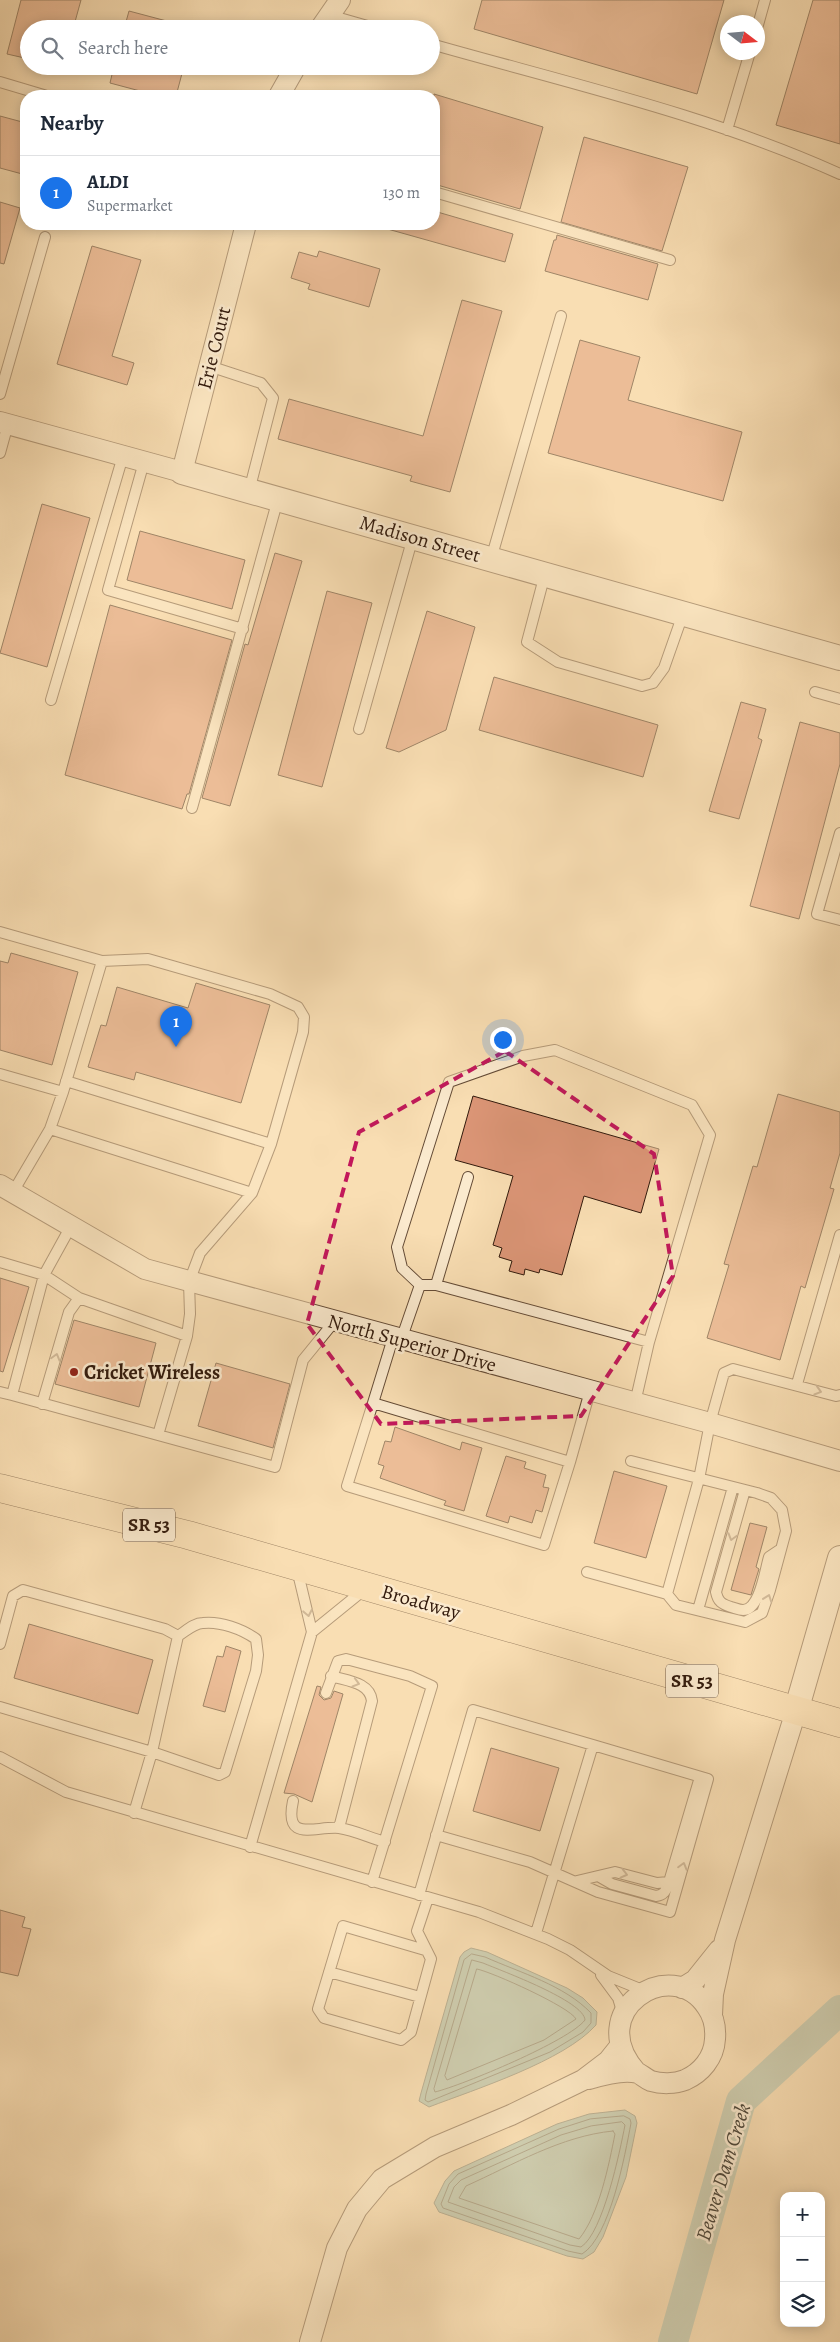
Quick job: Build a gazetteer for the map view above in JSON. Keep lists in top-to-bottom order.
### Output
{
  "streets": {
    "main road": ["SR 53", "Broadway"],
    "street": ["Erie Court", "Madison Street", "North Superior Drive"]
  },
  "crossings": [
    ["Erie Court", "Madison Street"]
  ],
  "water": ["Beaver Dam Creek"],
  "places": ["Cricket Wireless"],
  "north": "right",
  "page": {
    "search": "Search here",
    "heading": "Nearby",
    "list": [
      {
        "mark": "1",
        "name": "ALDI",
        "note": "Supermarket",
        "value": "130 m"
      }
    ],
    "pins": "1",
    "map_buttons": ["+", "−"]
  }
}
